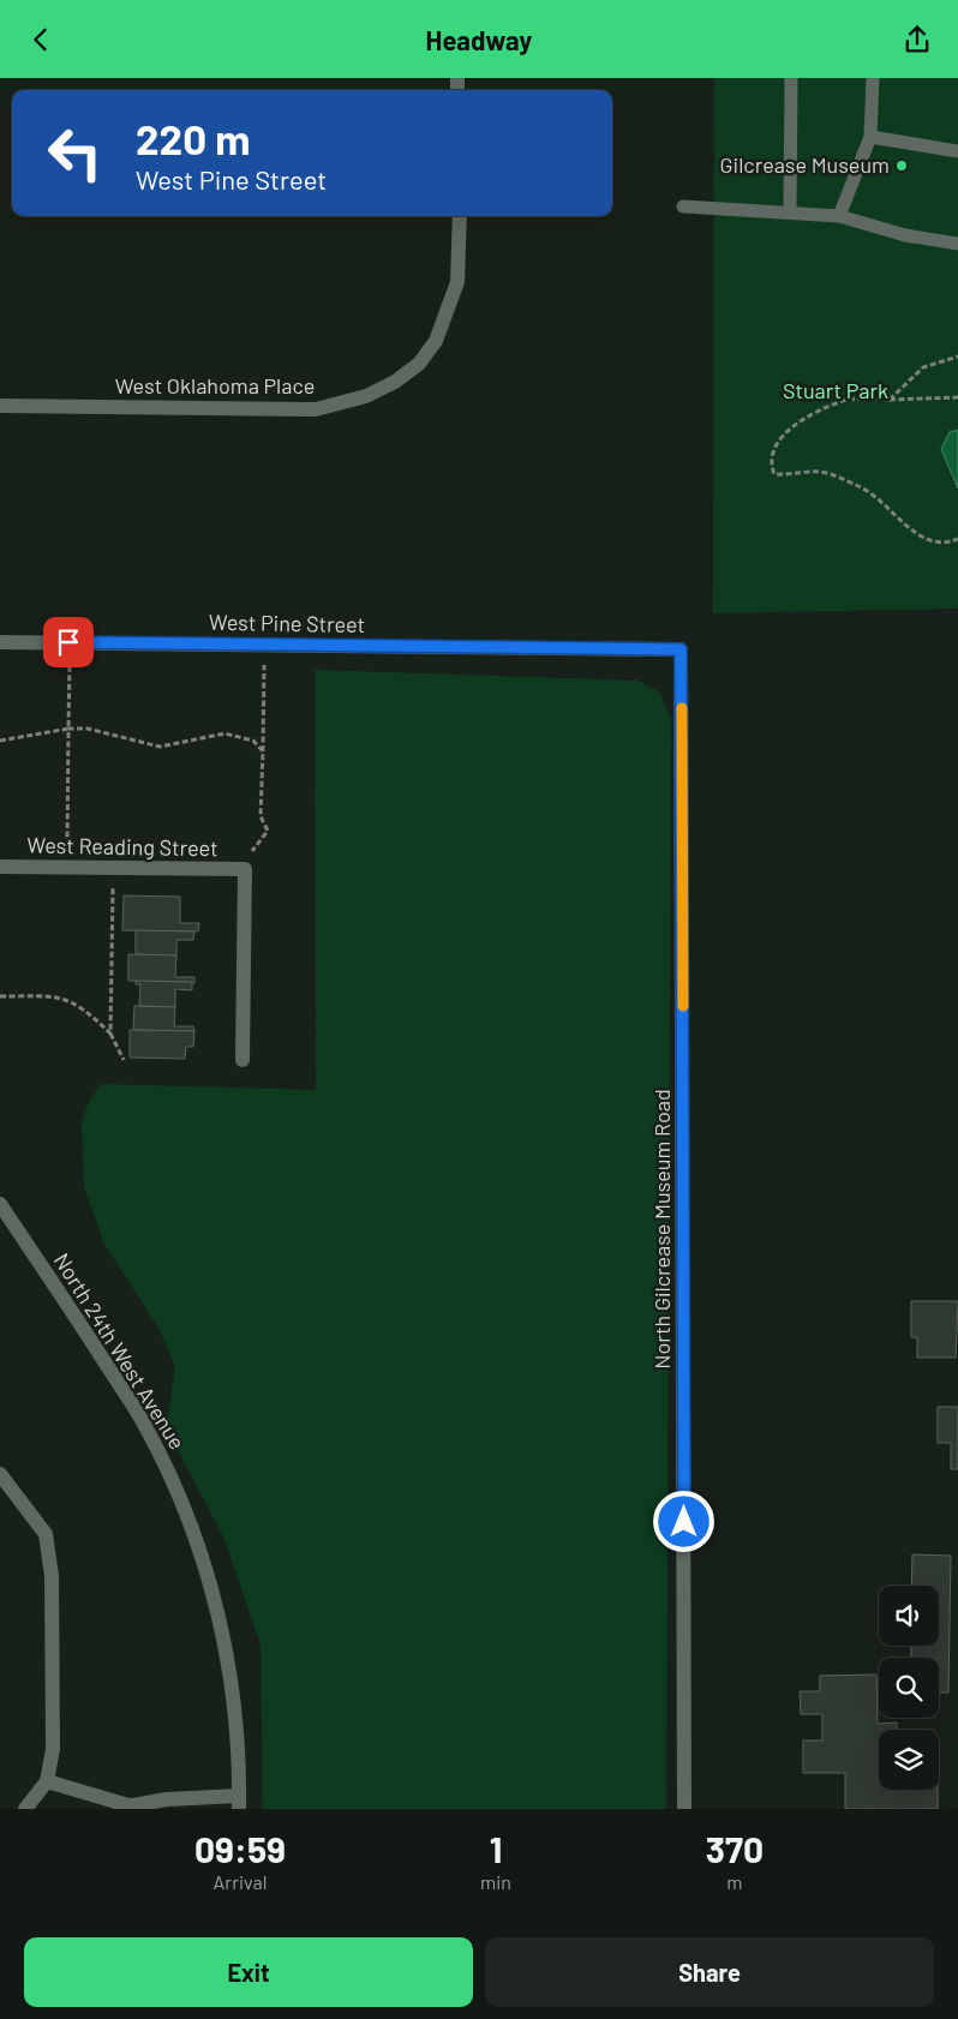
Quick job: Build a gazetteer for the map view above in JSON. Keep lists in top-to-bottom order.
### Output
{
  "streets": {
    "street": [
      "West Oklahoma Place",
      "West Pine Street",
      "West Reading Street",
      "North Gilcrease Museum Road",
      "North 24th West Avenue"
    ]
  },
  "crossings": [
    ["West Pine Street", "North Gilcrease Museum Road"]
  ],
  "parks": ["Stuart Park"],
  "places": ["Gilcrease Museum"],
  "page": {
    "header": "Headway",
    "turn": ["220 m", "West Pine Street"],
    "eta": [
      "09:59",
      "Arrival",
      "1",
      "min",
      "370",
      "m"
    ],
    "buttons": ["Exit", "Share"]
  }
}
